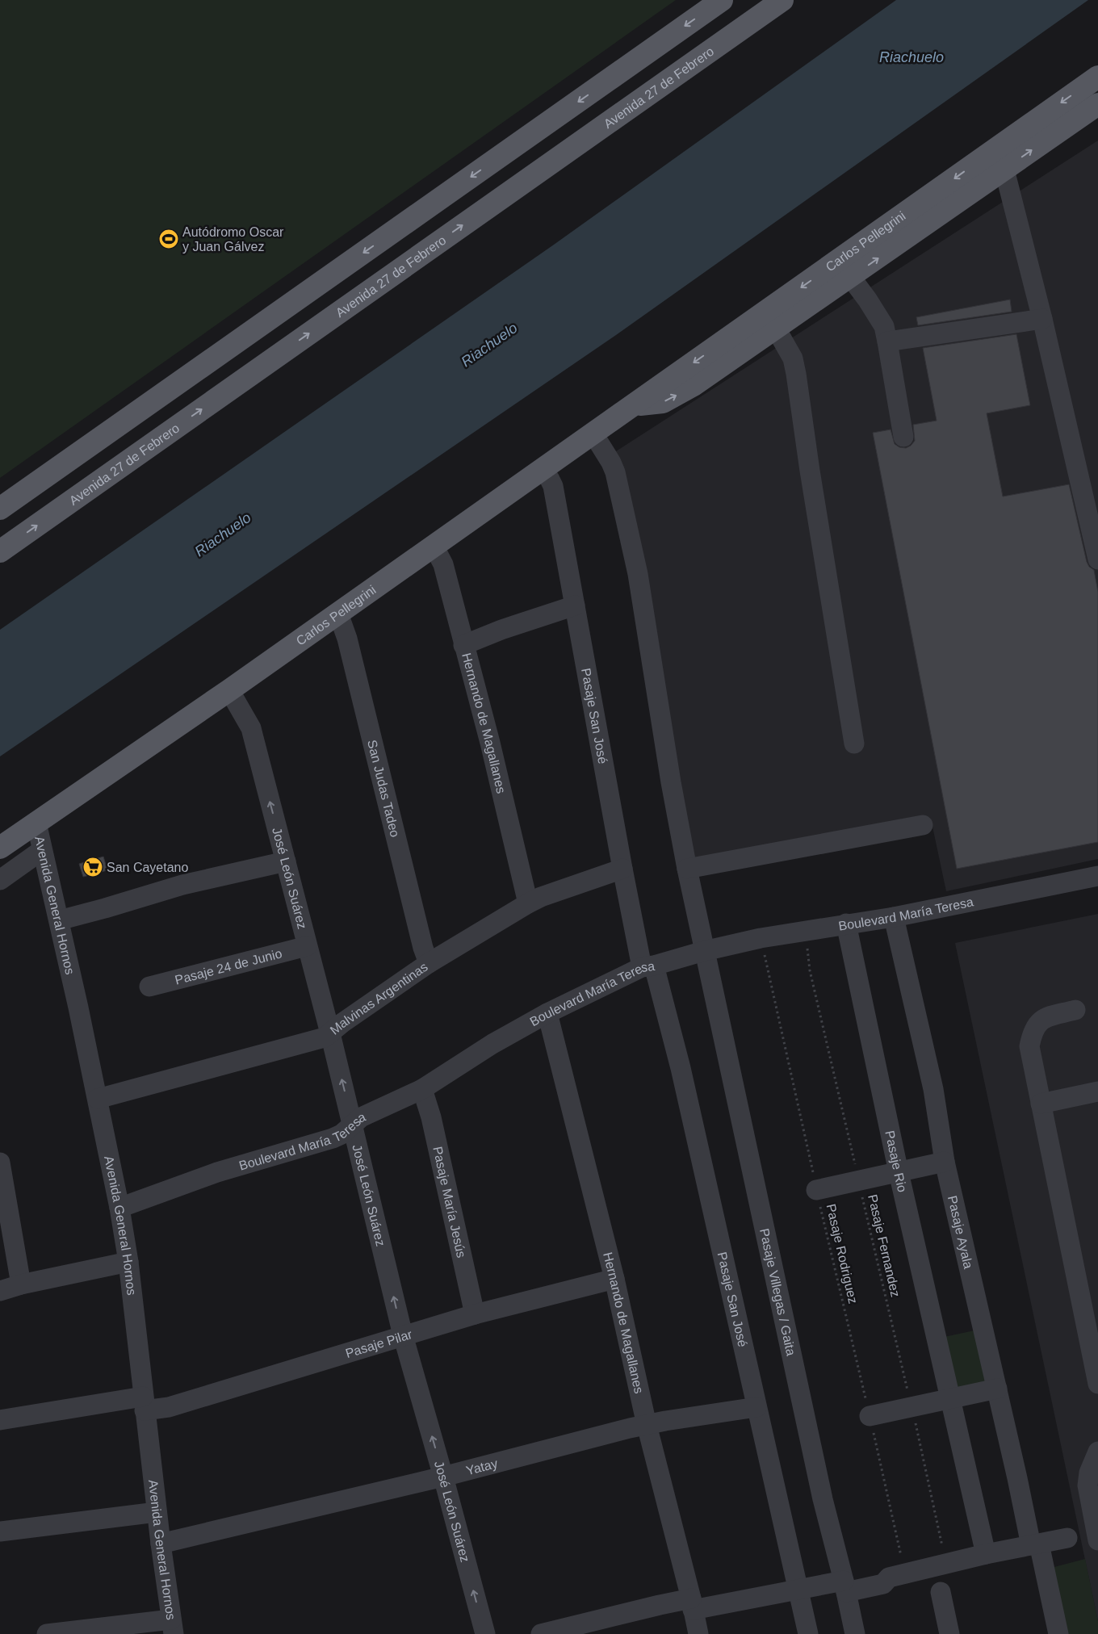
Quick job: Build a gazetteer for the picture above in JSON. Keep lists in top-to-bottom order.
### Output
{
  "streets": {
    "main road": ["Avenida 27 de Febrero", "Carlos Pellegrini"],
    "street": [
      "Pasaje San José",
      "Hernando de Magallanes",
      "San Judas Tadeo",
      "José León Suárez",
      "Avenida General Hornos",
      "Boulevard María Teresa",
      "Pasaje 24 de Junio",
      "Malvinas Argentinas",
      "Pasaje Rio",
      "Pasaje María Jesús",
      "Pasaje Ayala",
      "Pasaje Villegas / Gaita",
      "Pasaje Pilar",
      "Yatay"
    ],
    "path": ["Pasaje Fernandez", "Pasaje Rodriguez"]
  },
  "crossings": [
    ["Carlos Pellegrini", "Pasaje San José"],
    ["Carlos Pellegrini", "Hernando de Magallanes"],
    ["Carlos Pellegrini", "San Judas Tadeo"],
    ["Carlos Pellegrini", "José León Suárez"],
    ["Carlos Pellegrini", "Avenida General Hornos"],
    ["Carlos Pellegrini", "Pasaje Villegas / Gaita"],
    ["Pasaje San José", "Boulevard María Teresa"],
    ["Pasaje San José", "Malvinas Argentinas"],
    ["Pasaje San José", "Yatay"],
    ["Hernando de Magallanes", "Boulevard María Teresa"],
    ["Hernando de Magallanes", "Malvinas Argentinas"],
    ["Hernando de Magallanes", "Pasaje Pilar"],
    ["Hernando de Magallanes", "Yatay"],
    ["San Judas Tadeo", "Malvinas Argentinas"],
    ["José León Suárez", "Boulevard María Teresa"],
    ["José León Suárez", "Pasaje 24 de Junio"],
    ["José León Suárez", "Malvinas Argentinas"],
    ["José León Suárez", "Pasaje Pilar"],
    ["José León Suárez", "Yatay"],
    ["Avenida General Hornos", "Boulevard María Teresa"],
    ["Avenida General Hornos", "Malvinas Argentinas"],
    ["Avenida General Hornos", "Pasaje Pilar"],
    ["Avenida General Hornos", "Yatay"],
    ["Boulevard María Teresa", "Pasaje Rio"],
    ["Boulevard María Teresa", "Pasaje María Jesús"],
    ["Boulevard María Teresa", "Pasaje Ayala"],
    ["Boulevard María Teresa", "Pasaje Fernandez"],
    ["Boulevard María Teresa", "Pasaje Rodriguez"],
    ["Boulevard María Teresa", "Pasaje Villegas / Gaita"],
    ["Pasaje María Jesús", "Pasaje Pilar"]
  ],
  "one_way": ["José León Suárez"],
  "water": ["Riachuelo"],
  "places": {
    "sports": ["Autódromo Oscar y Juan Gálvez"],
    "supermarket": ["San Cayetano"]
  }
}
